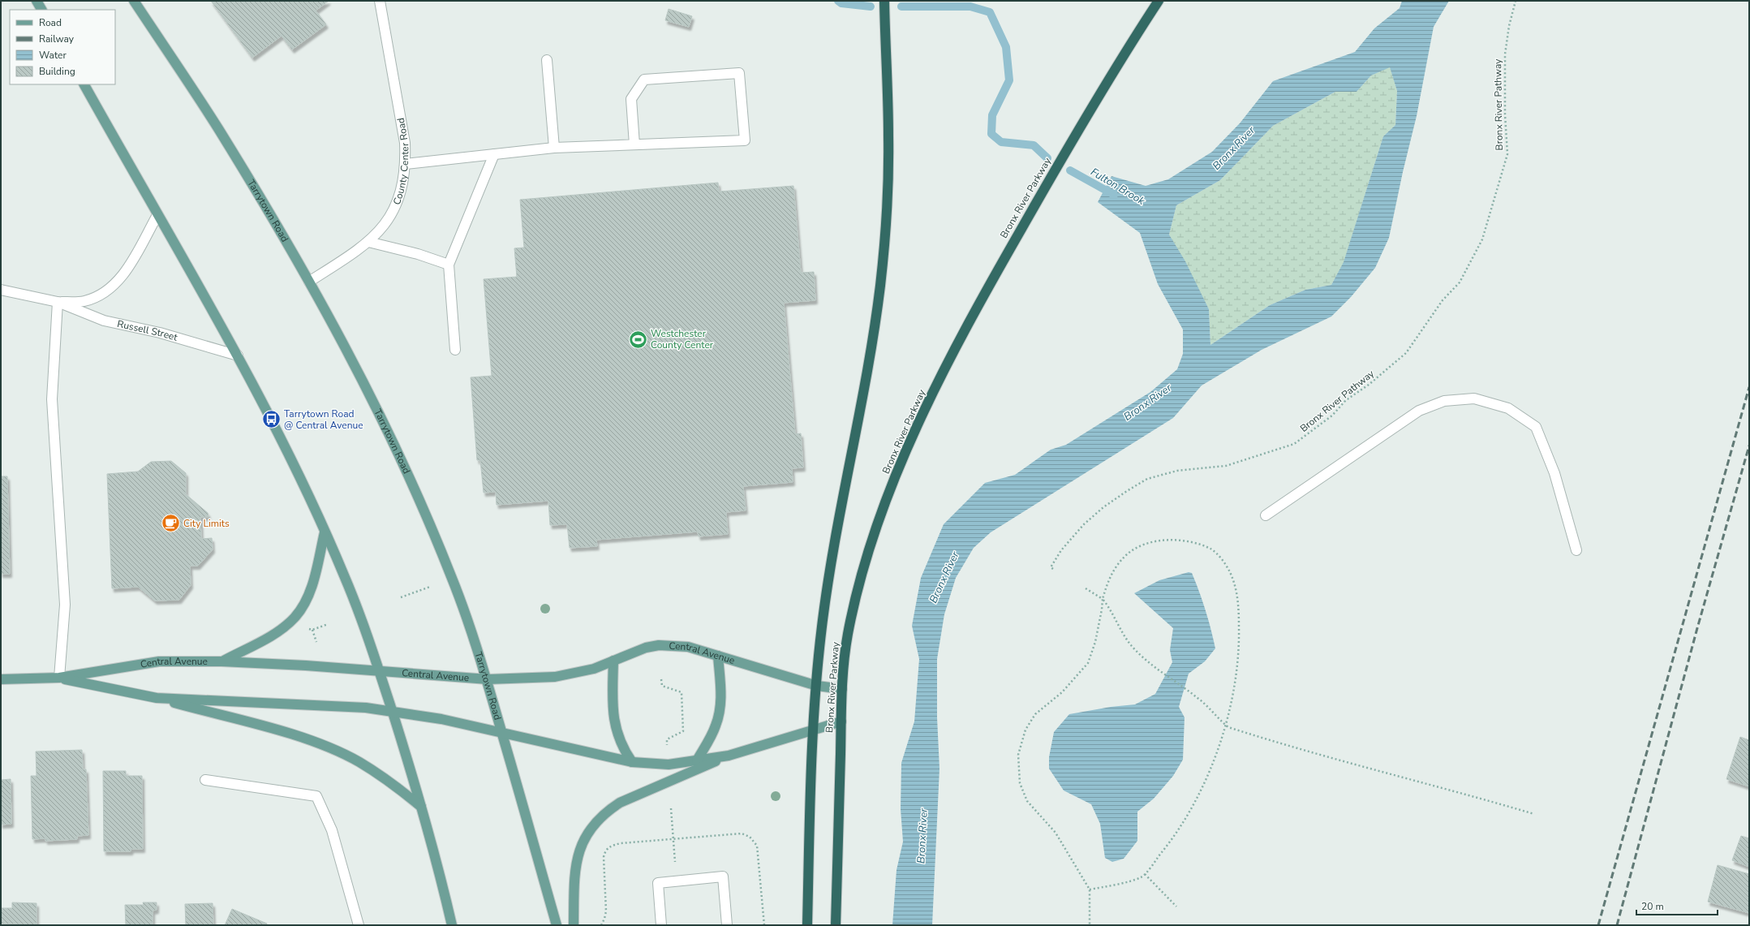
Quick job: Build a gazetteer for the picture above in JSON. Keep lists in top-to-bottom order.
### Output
{
  "streets": {
    "highway": ["Bronx River Parkway"],
    "main road": ["Tarrytown Road", "Central Avenue"],
    "street": ["County Center Road", "Russell Street"],
    "path": ["Bronx River Pathway"]
  },
  "crossings": [
    ["County Center Road", "Tarrytown Road"],
    ["Bronx River Parkway", "Central Avenue"],
    ["Tarrytown Road", "Central Avenue"]
  ],
  "water": ["Bronx River", "Fulton Brook"],
  "places": {
    "sports": ["Westchester County Center"],
    "bus stop": ["Tarrytown Road @ Central Avenue"],
    "cafe": ["City Limits"]
  },
  "legend": [
    "Road",
    "Railway",
    "Water",
    "Building"
  ],
  "scale_bar": "20 m"
}
